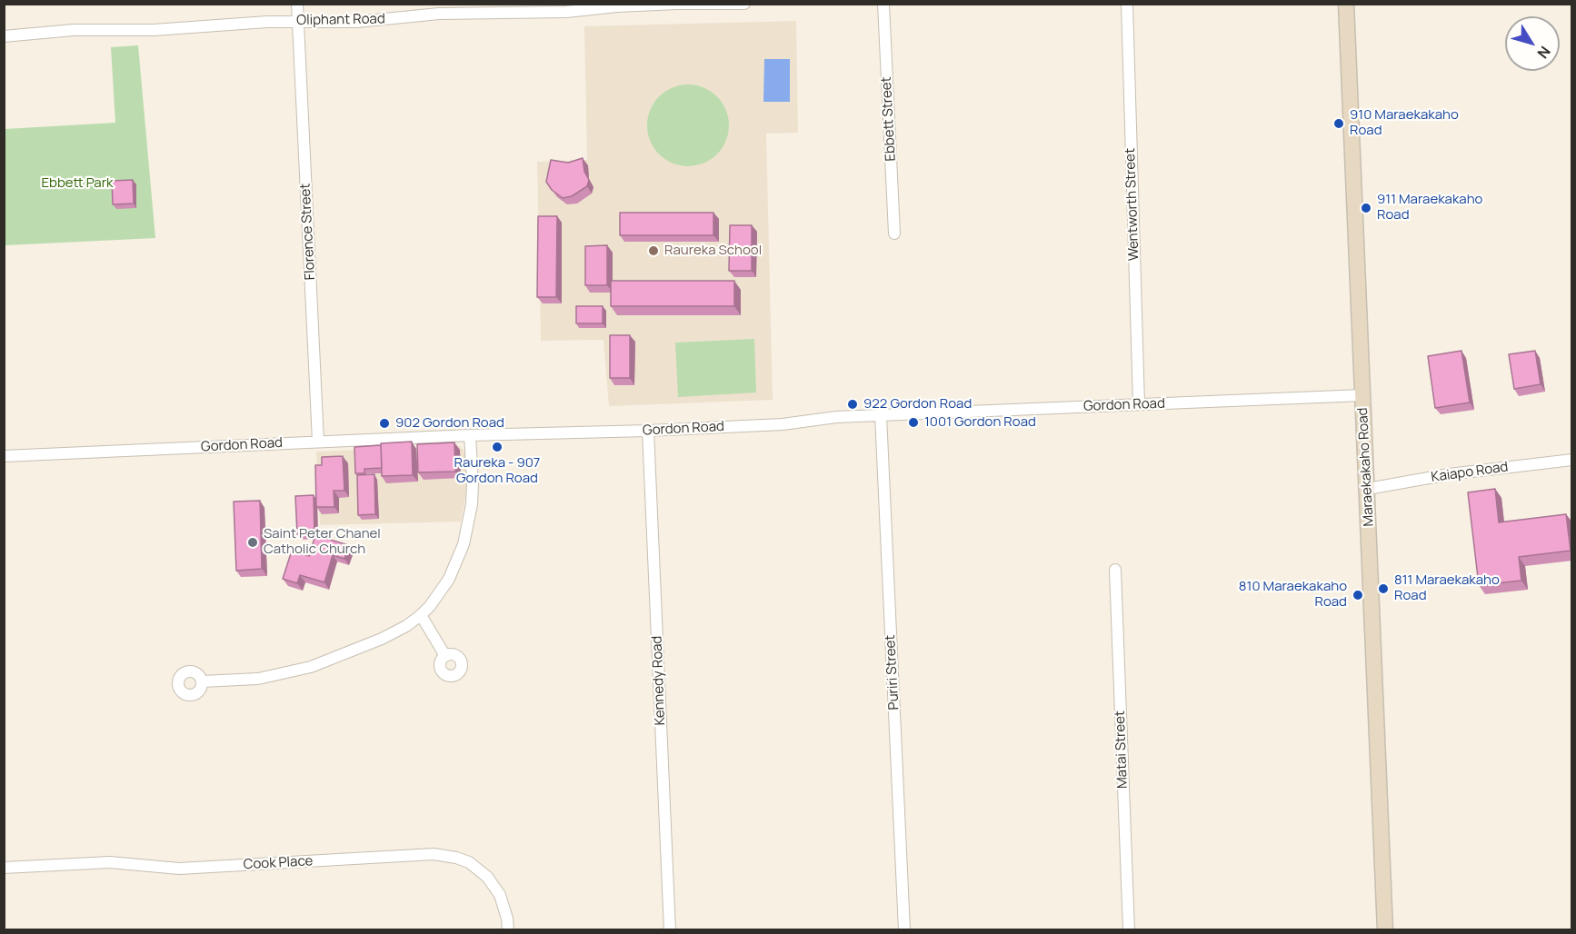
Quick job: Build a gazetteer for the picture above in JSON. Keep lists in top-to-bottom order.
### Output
{
  "streets": {
    "main road": ["Maraekakaho Road"],
    "street": [
      "Oliphant Road",
      "Ebbett Street",
      "Wentworth Street",
      "Florence Street",
      "Gordon Road",
      "Kaiapo Road",
      "Puriri Street",
      "Kennedy Road",
      "Matai Street",
      "Cook Place"
    ]
  },
  "crossings": [
    ["Oliphant Road", "Florence Street"],
    ["Wentworth Street", "Gordon Road"],
    ["Florence Street", "Gordon Road"],
    ["Gordon Road", "Maraekakaho Road"],
    ["Gordon Road", "Puriri Street"],
    ["Gordon Road", "Kennedy Road"],
    ["Maraekakaho Road", "Kaiapo Road"]
  ],
  "parks": ["Ebbett Park"],
  "places": [
    "910 Maraekakaho Road",
    "911 Maraekakaho Road",
    "Raureka School",
    "922 Gordon Road",
    "1001 Gordon Road",
    "902 Gordon Road",
    "Raureka - 907 Gordon Road",
    "Saint Peter Chanel Catholic Church",
    "811 Maraekakaho Road",
    "810 Maraekakaho Road"
  ],
  "north": "bottom right"
}
